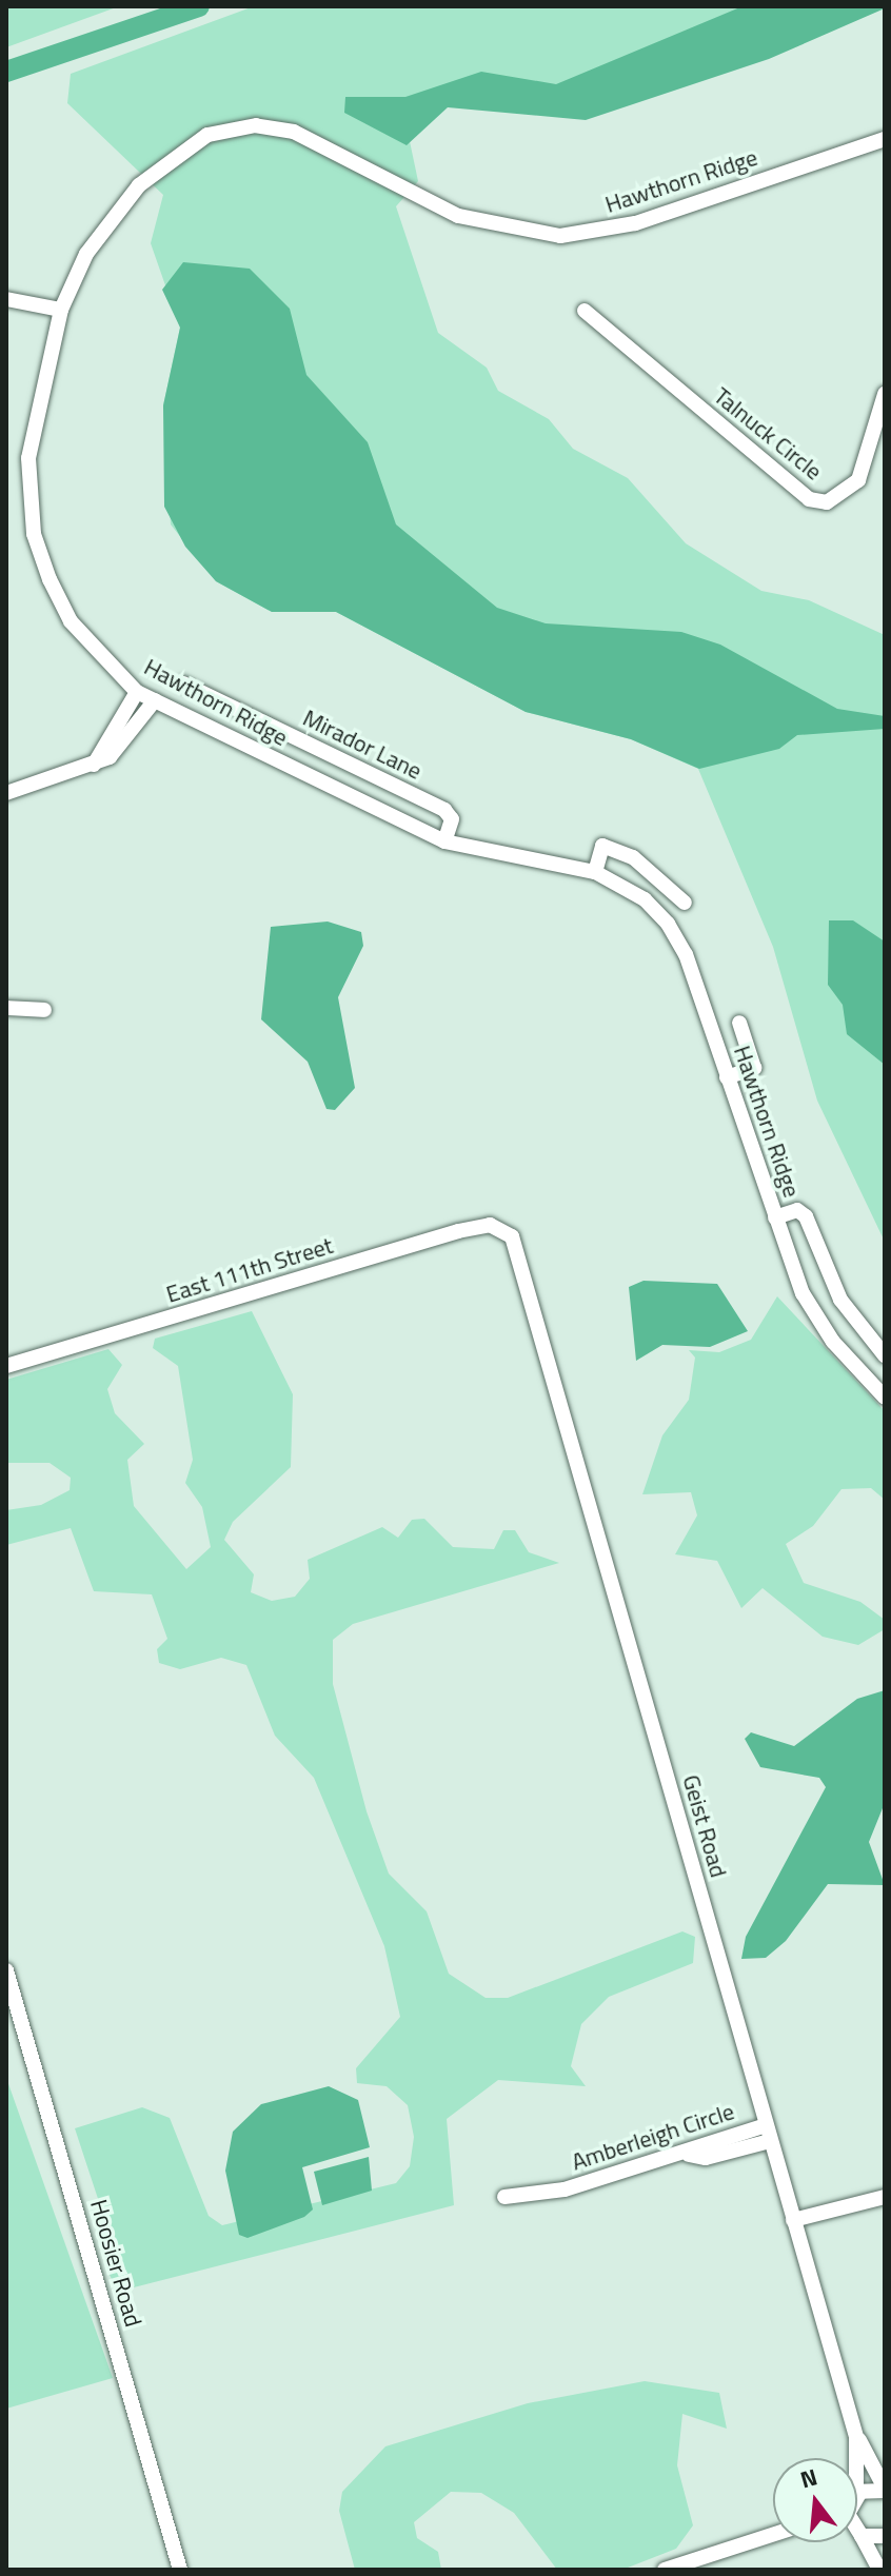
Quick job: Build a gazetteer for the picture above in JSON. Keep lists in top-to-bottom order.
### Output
{
  "streets": {
    "street": [
      "Hawthorn Ridge",
      "Talnuck Circle",
      "Mirador Lane",
      "East 111th Street",
      "Geist Road",
      "Amberleigh Circle",
      "Hoosier Road"
    ]
  },
  "crossings": [
    ["Hawthorn Ridge", "Mirador Lane"],
    ["East 111th Street", "Geist Road"],
    ["Geist Road", "Amberleigh Circle"]
  ],
  "north": "top"
}
